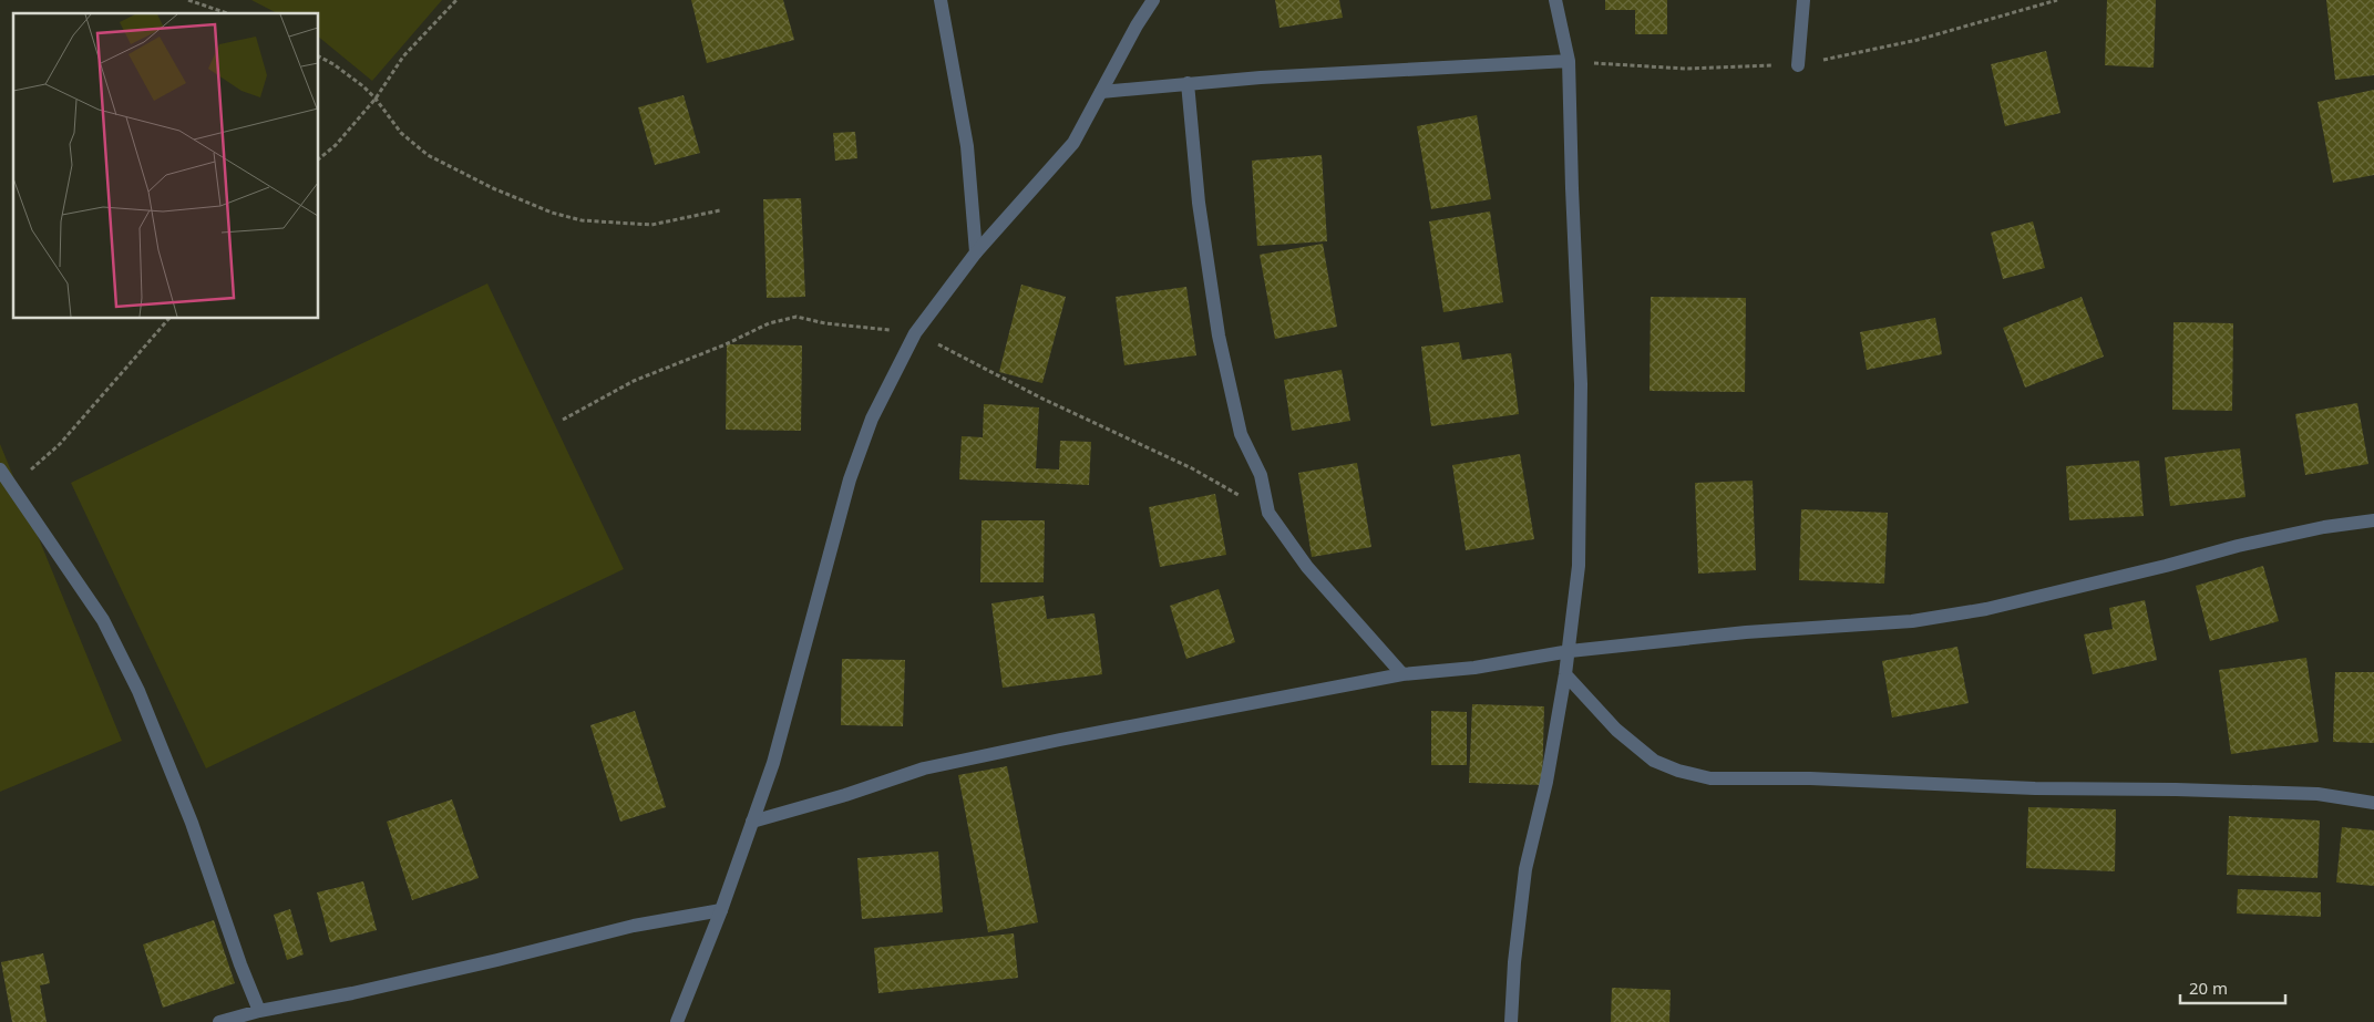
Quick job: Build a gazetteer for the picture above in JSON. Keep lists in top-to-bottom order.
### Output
{
  "scale_bar": "20 m"
}
